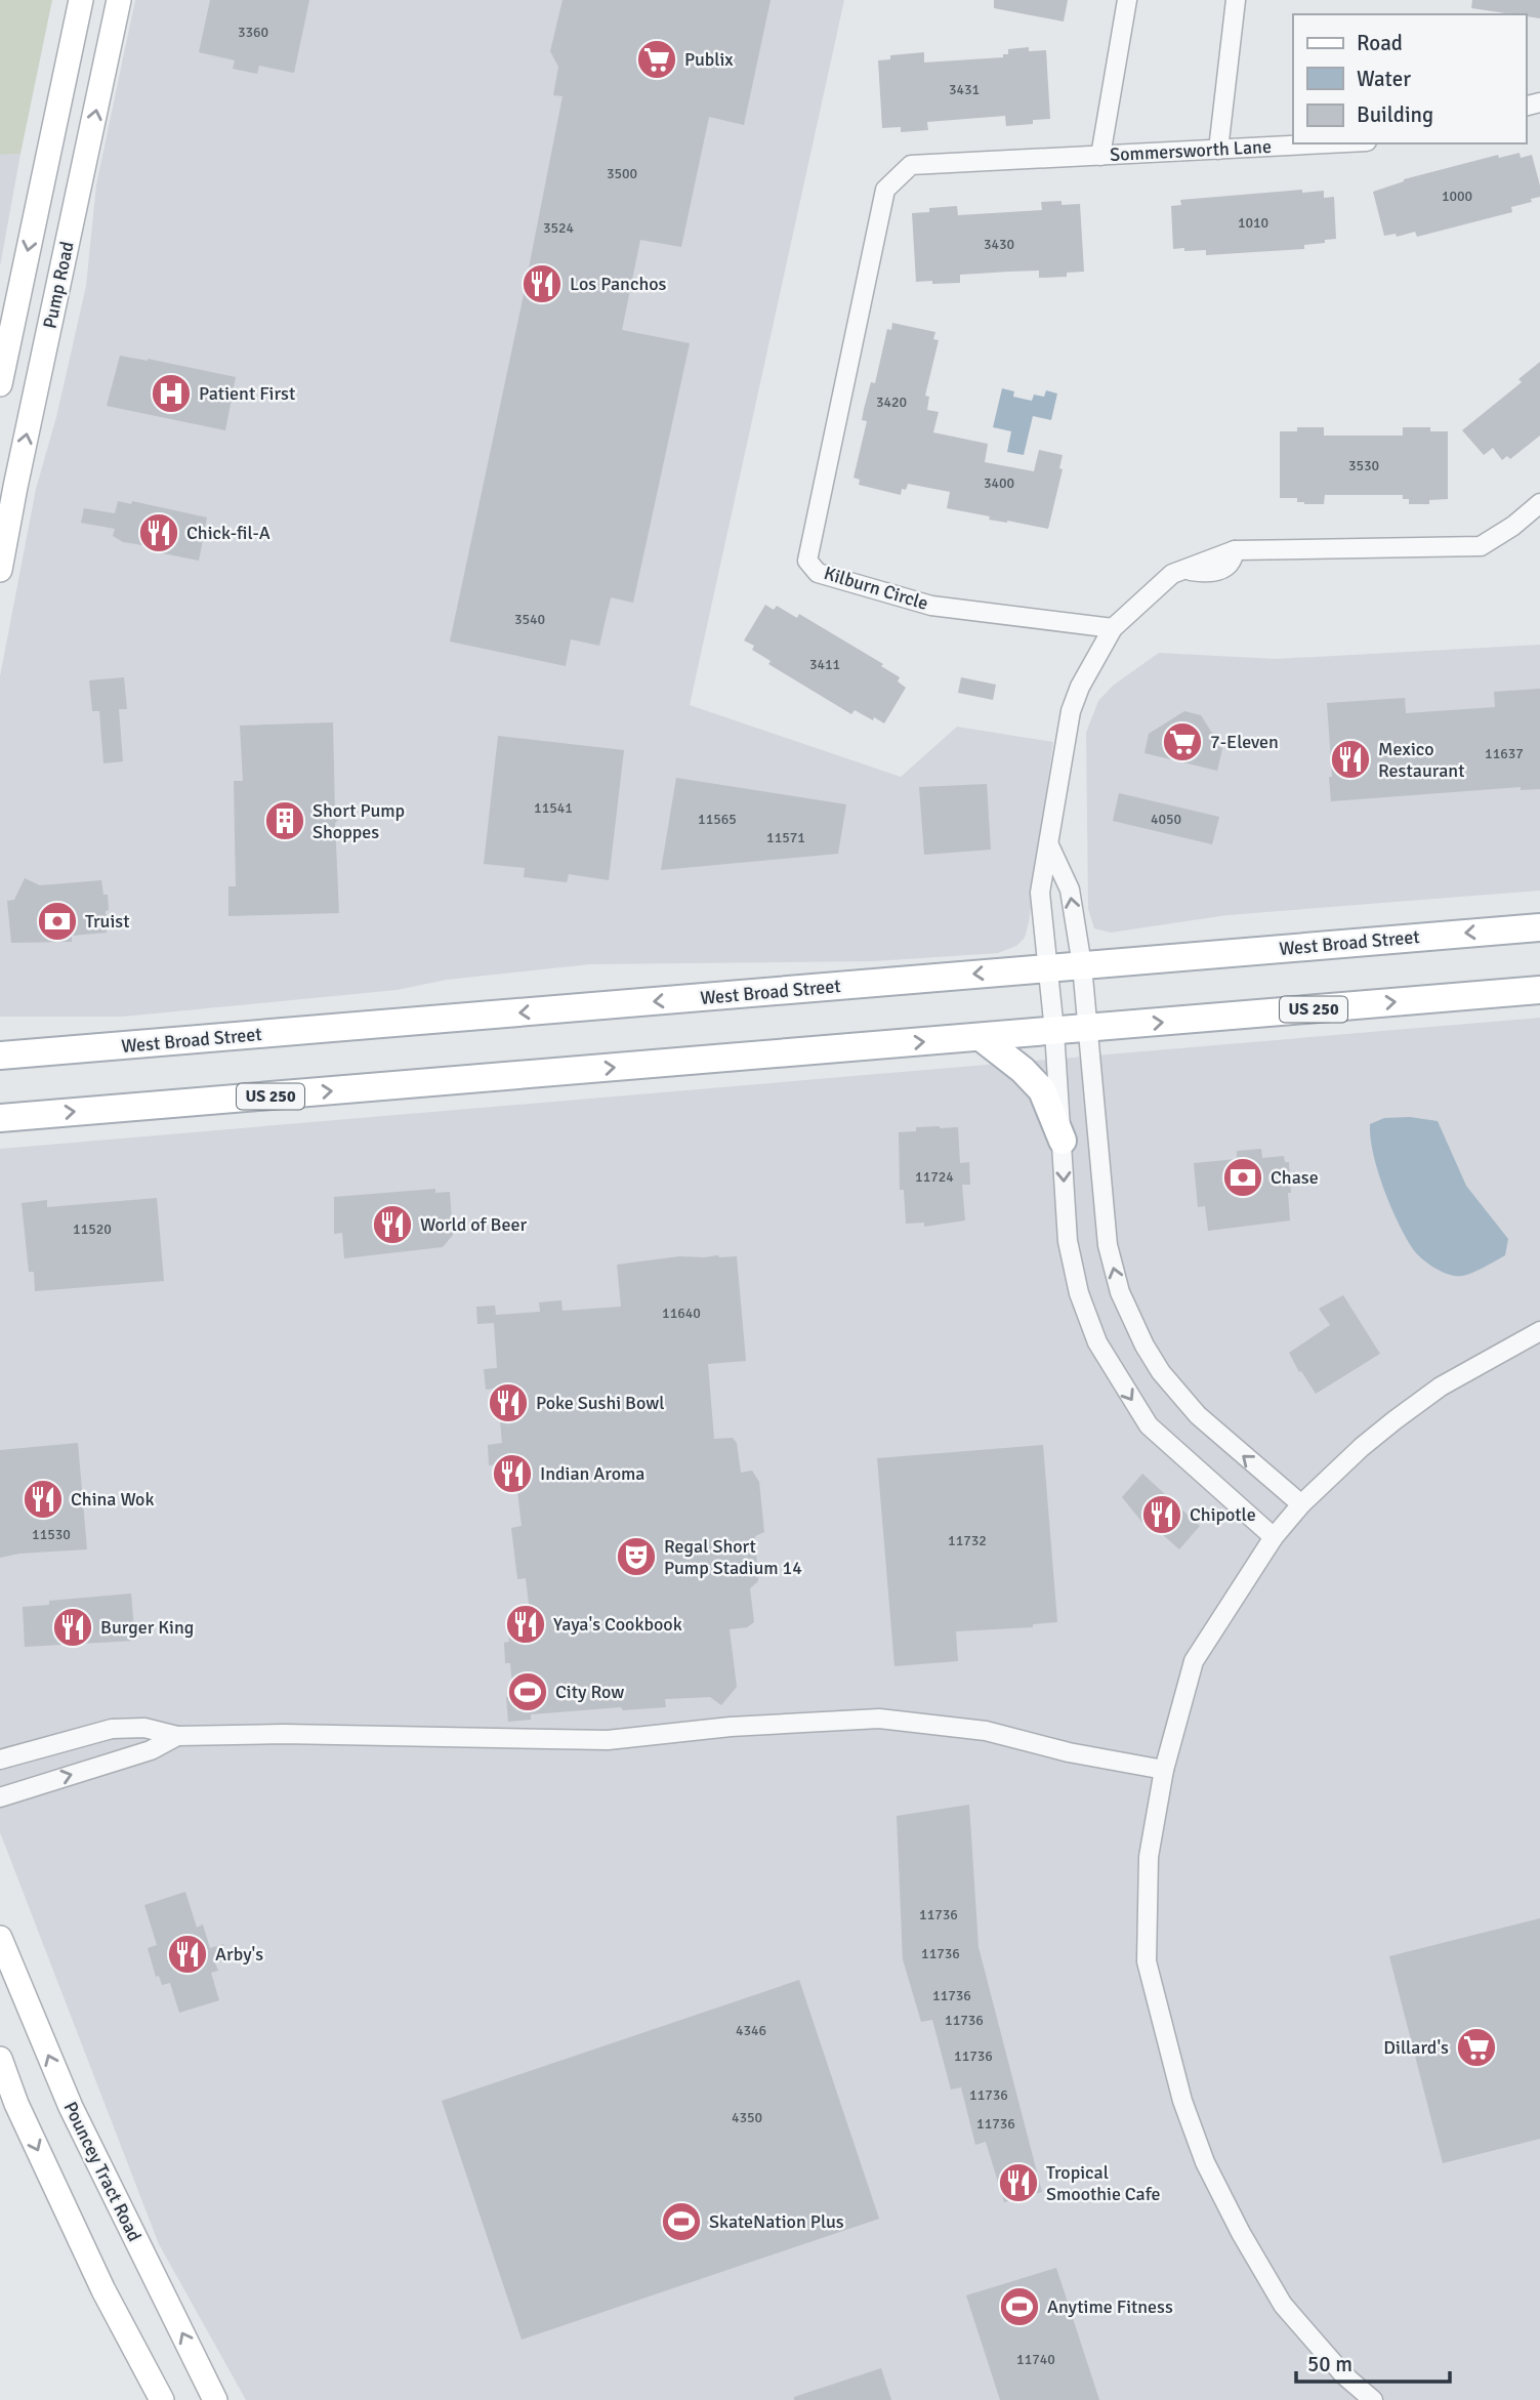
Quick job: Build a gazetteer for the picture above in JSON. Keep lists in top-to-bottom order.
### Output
{
  "streets": {
    "main road": [
      "Pump Road",
      "West Broad Street",
      "US 250",
      "Pouncey Tract Road"
    ],
    "street": ["Sommersworth Lane", "Kilburn Circle"]
  },
  "crossings": [
    ["Sommersworth Lane", "Kilburn Circle"]
  ],
  "places": {
    "supermarket": ["Publix", "7-Eleven", "Dillard's"],
    "restaurant": [
      "Los Panchos",
      "Chick-fil-A",
      "Mexico Restaurant",
      "World of Beer",
      "Poke Sushi Bowl",
      "Indian Aroma",
      "China Wok",
      "Chipotle",
      "Yaya's Cookbook",
      "Burger King",
      "Arby's",
      "Tropical Smoothie Cafe"
    ],
    "hospital": ["Patient First"],
    "building": ["Short Pump Shoppes"],
    "bank": ["Truist", "Chase"],
    "theatre": ["Regal Short Pump Stadium 14"],
    "sports": ["City Row", "SkateNation Plus", "Anytime Fitness"]
  },
  "house_numbers": [
    "3360",
    "3431",
    "3500",
    "1000",
    "1010",
    "3524",
    "3430",
    "3420",
    "3530",
    "3400",
    "3540",
    "3411",
    "11637",
    "11541",
    "11565",
    "4050",
    "11571",
    "11724",
    "11520",
    "11640",
    "11530",
    "11732",
    "11736",
    "11736",
    "11736",
    "11736",
    "4346",
    "11736",
    "11736",
    "4350",
    "11736",
    "11740"
  ],
  "legend": ["Road", "Water", "Building"],
  "scale_bar": "50 m"
}
